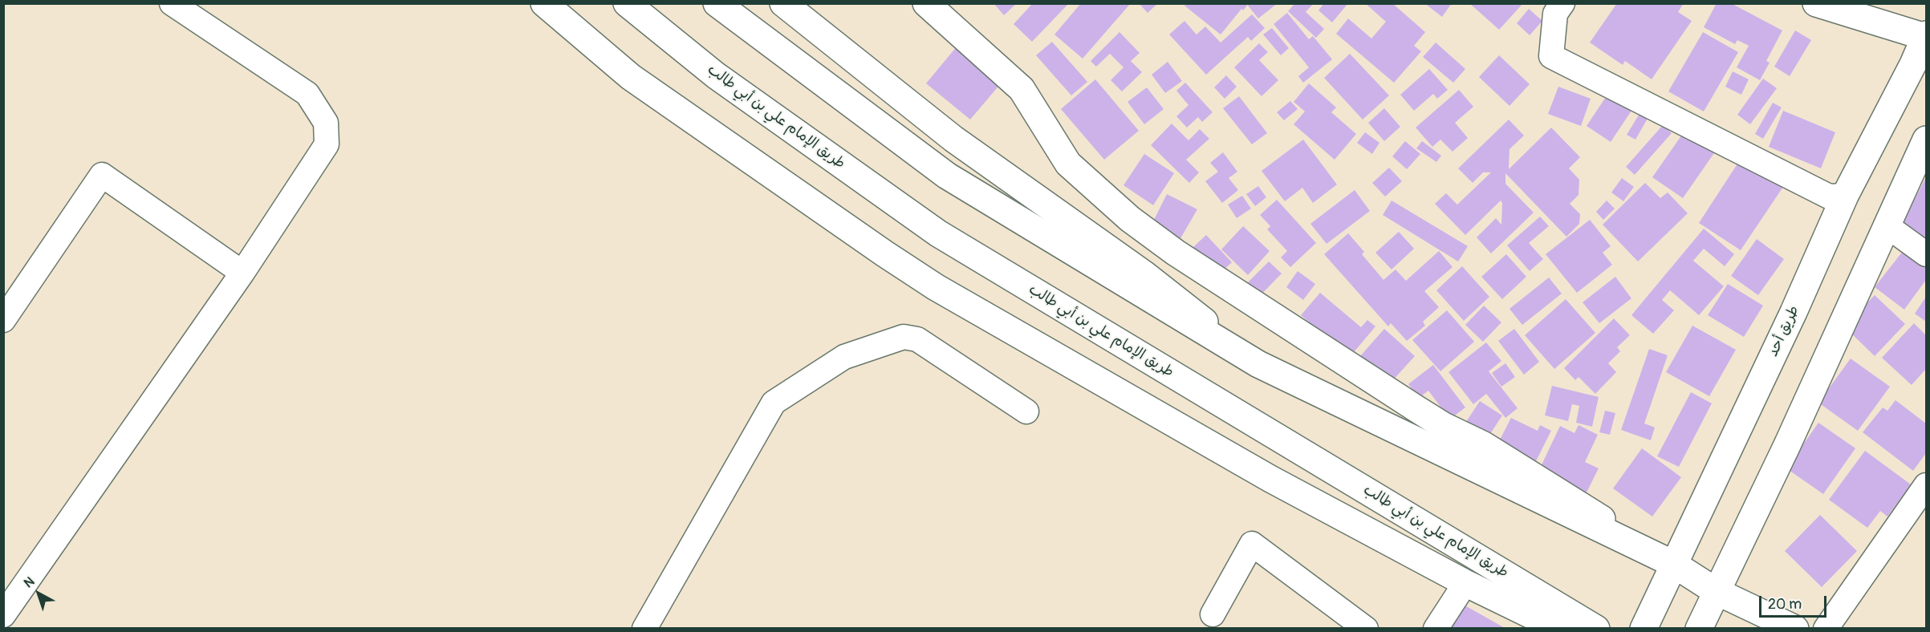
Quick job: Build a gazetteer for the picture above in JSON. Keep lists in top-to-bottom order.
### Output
{
  "streets": {
    "main road": ["طريق الإمام علي بن أبي طالب", "طريق أحد"]
  },
  "scale_bar": "20 m",
  "north": "top left"
}
